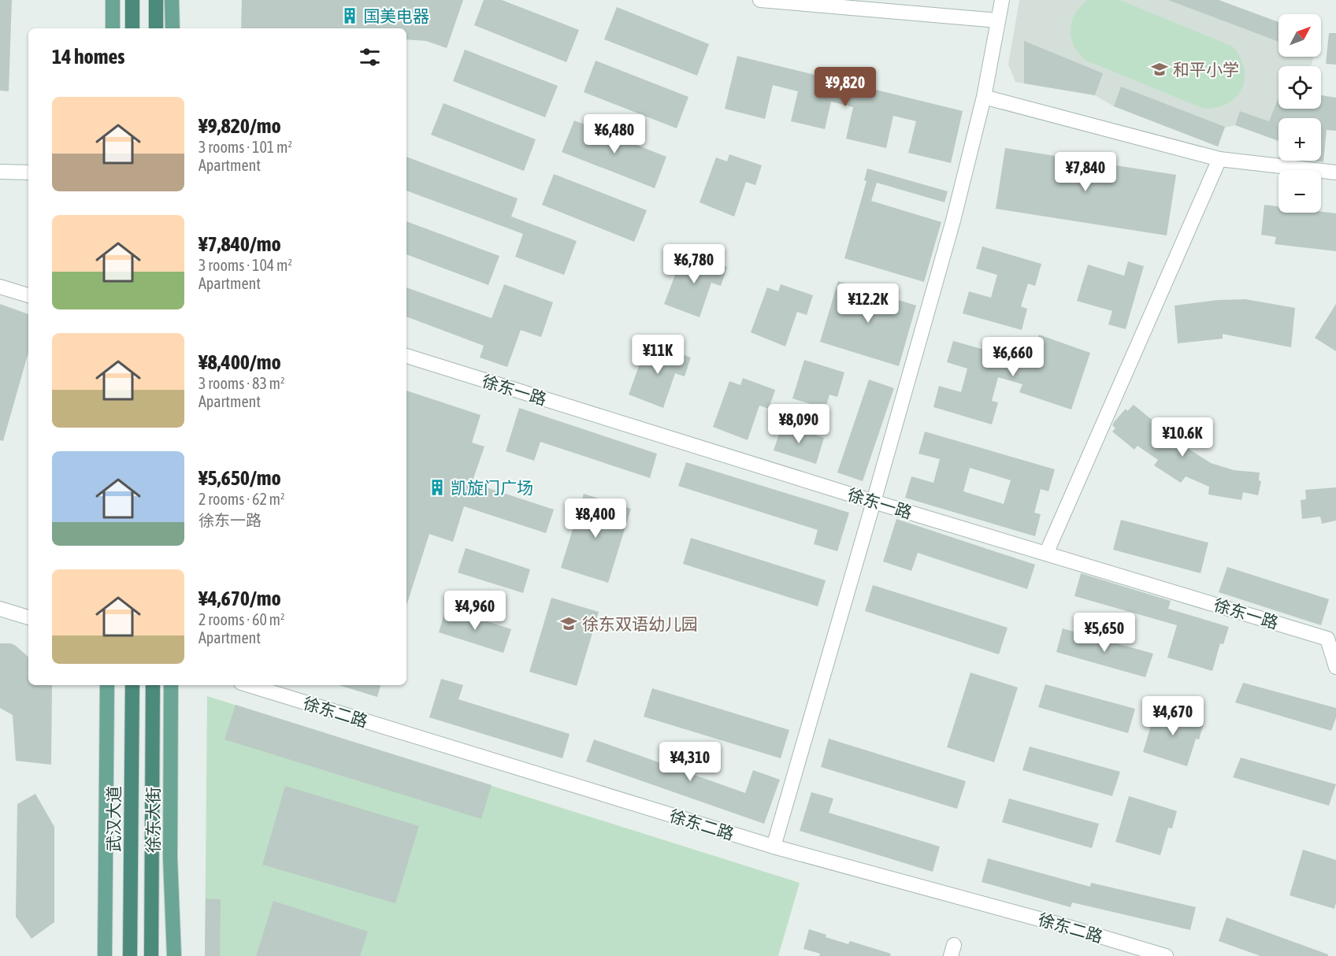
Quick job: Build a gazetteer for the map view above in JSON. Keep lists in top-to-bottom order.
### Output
{
  "streets": {
    "highway": ["武汉大道"],
    "main road": ["徐东大街"],
    "street": ["徐东一路", "徐东二路"]
  },
  "places": {
    "building": ["国美电器", "凯旋门广场"],
    "school or university": ["和平小学", "徐东双语幼儿园"]
  },
  "north": "top right",
  "page": {
    "map_buttons": ["+", "−"],
    "heading": "14 homes",
    "price": [
      "¥9,820",
      "¥6,480",
      "¥7,840",
      "¥6,780",
      "¥12.2K",
      "¥11K",
      "¥6,660",
      "¥8,090",
      "¥10.6K",
      "¥8,400",
      "¥4,960",
      "¥5,650",
      "¥4,670",
      "¥4,310"
    ],
    "list": [
      {
        "name": "¥9,820/mo",
        "note": "3 rooms · 101 m² · Apartment"
      },
      {
        "name": "¥7,840/mo",
        "note": "3 rooms · 104 m² · Apartment"
      },
      {
        "name": "¥8,400/mo",
        "note": "3 rooms · 83 m² · Apartment"
      },
      {
        "name": "¥5,650/mo",
        "note": "2 rooms · 62 m² · 徐东一路"
      },
      {
        "name": "¥4,670/mo",
        "note": "2 rooms · 60 m² · Apartment"
      }
    ]
  }
}
